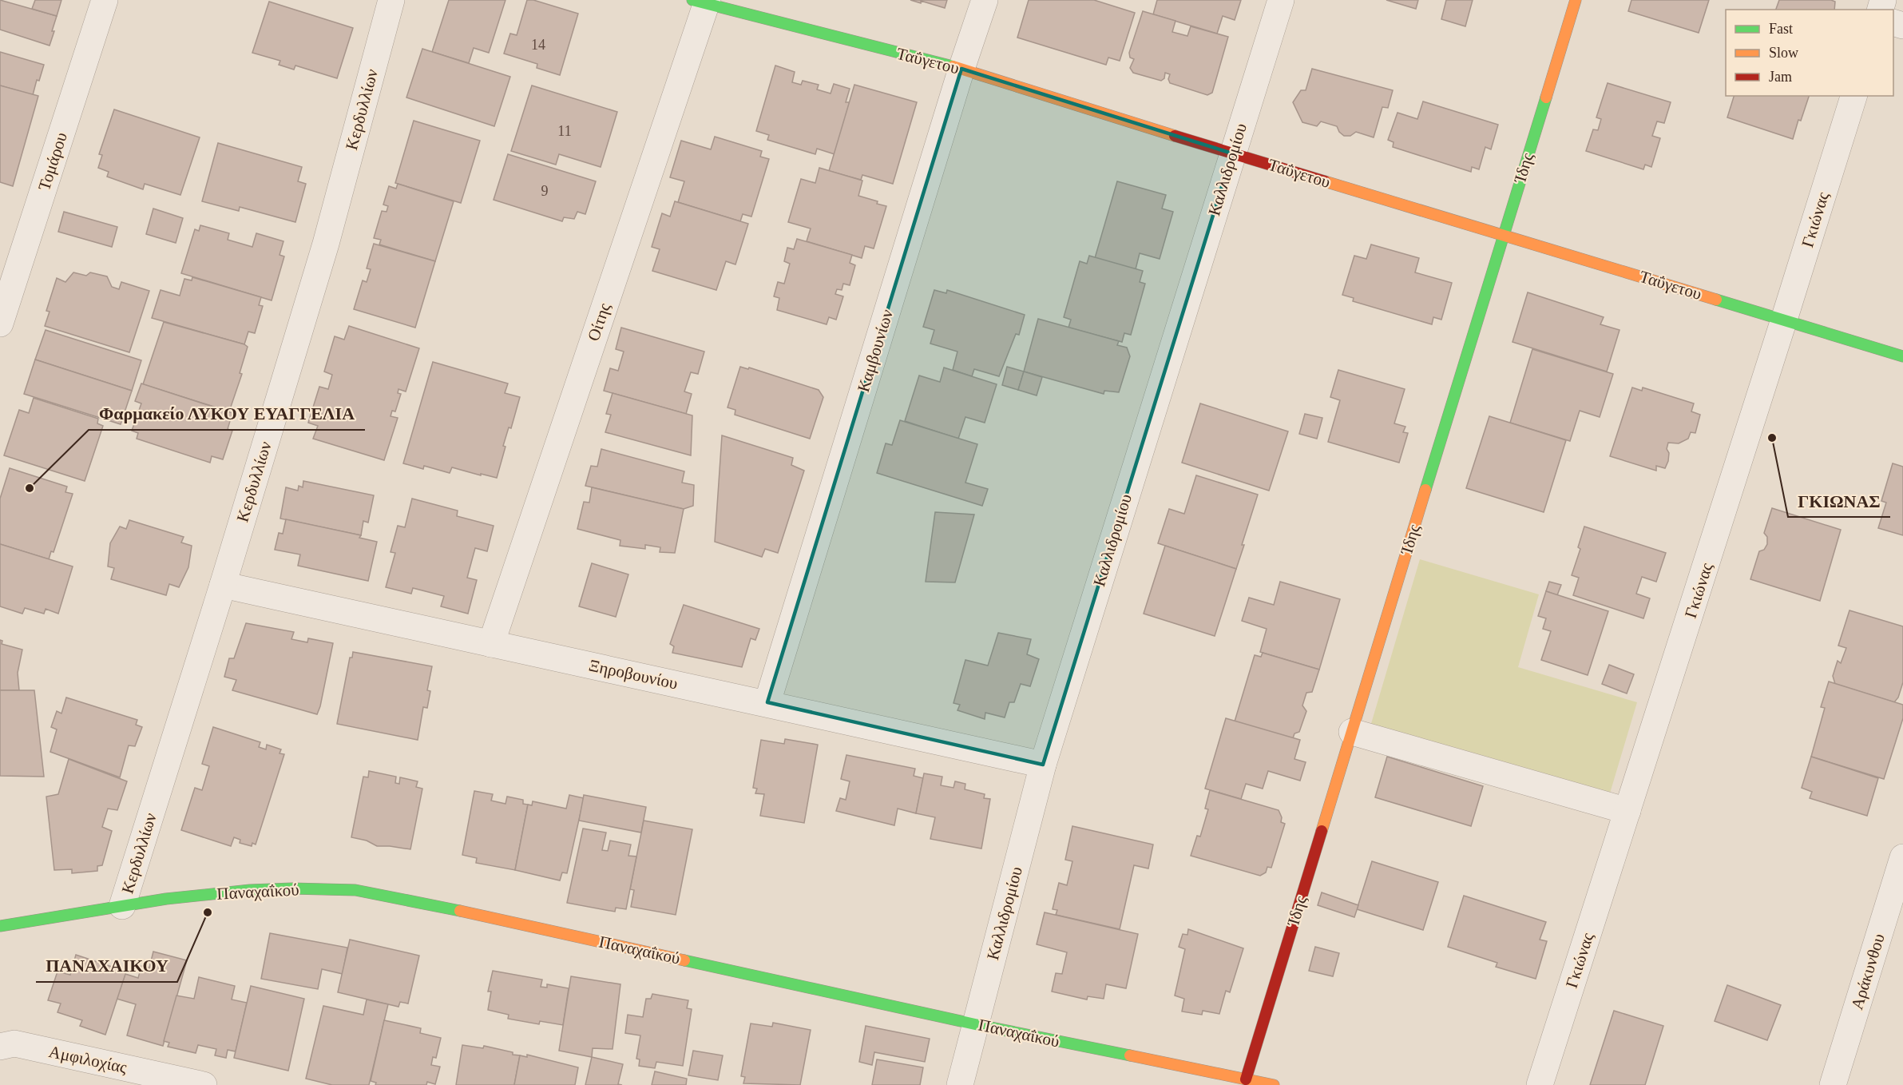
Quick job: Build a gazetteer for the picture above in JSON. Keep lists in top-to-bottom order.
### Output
{
  "streets": {
    "street": [
      "Ταΰγετου",
      "Κερδυλλίων",
      "Τομάρου",
      "Ίδης",
      "Καλλιδρομίου",
      "Γκιώνας",
      "Οίτης",
      "Καμβουνίων",
      "Ξηροβουνίου",
      "Παναχαΐκού",
      "Αράκυνθου",
      "Αμφιλοχίας"
    ]
  },
  "crossings": [
    ["Ταΰγετου", "Ίδης"],
    ["Ταΰγετου", "Καλλιδρομίου"],
    ["Ταΰγετου", "Γκιώνας"],
    ["Ταΰγετου", "Οίτης"],
    ["Ταΰγετου", "Καμβουνίων"],
    ["Κερδυλλίων", "Ξηροβουνίου"],
    ["Κερδυλλίων", "Παναχαΐκού"],
    ["Ίδης", "Παναχαΐκού"],
    ["Καλλιδρομίου", "Ξηροβουνίου"],
    ["Καλλιδρομίου", "Παναχαΐκού"],
    ["Οίτης", "Ξηροβουνίου"],
    ["Καμβουνίων", "Ξηροβουνίου"]
  ],
  "places": ["ΓΚΙΩΝΑΣ", "Φαρμακείο ΛΥΚΟΥ ΕΥΑΓΓΕΛΙΑ", "ΠΑΝΑΧΑΙΚΟΥ"],
  "house_numbers": ["14", "11", "9"],
  "legend": ["Fast", "Slow", "Jam"]
}
